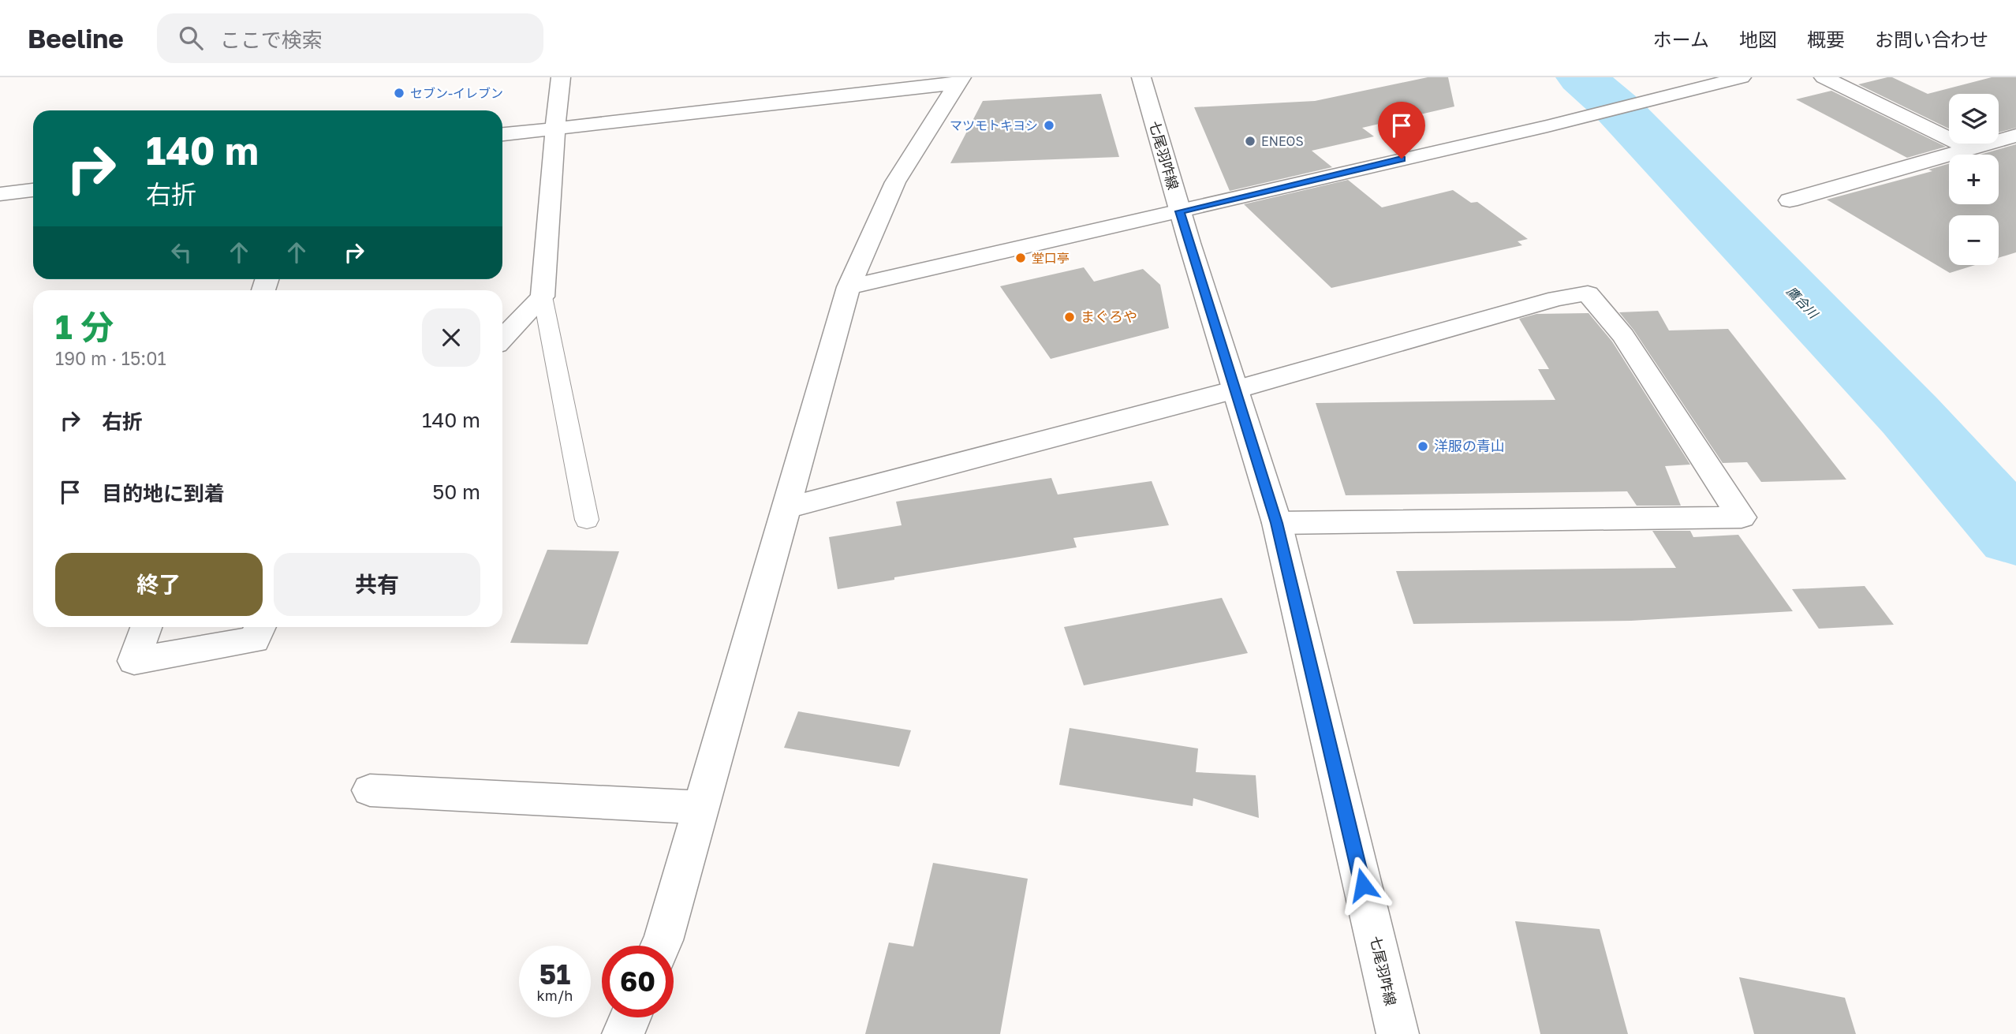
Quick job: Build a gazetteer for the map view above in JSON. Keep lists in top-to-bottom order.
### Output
{
  "streets": {
    "street": ["七尾羽咋線"]
  },
  "water": ["鷹合川"],
  "places": [
    "セブン-イレブン",
    "マツモトキヨシ",
    "ENEOS",
    "堂口亭",
    "まぐろや",
    "洋服の青山"
  ],
  "page": {
    "header": "Beeline",
    "search": "ここで検索",
    "nav": [
      "ホーム",
      "地図",
      "概要",
      "お問い合わせ"
    ],
    "map_buttons": ["+", "−"],
    "turn": ["140 m", "右折"],
    "heading": ["1 分", "190 m · 15:01"],
    "list": [
      {
        "name": "右折",
        "value": "140 m"
      },
      {
        "name": "目的地に到着",
        "value": "50 m"
      }
    ],
    "buttons": ["終了", "共有"],
    "speed": "51 km/h",
    "limit": "60"
  }
}
